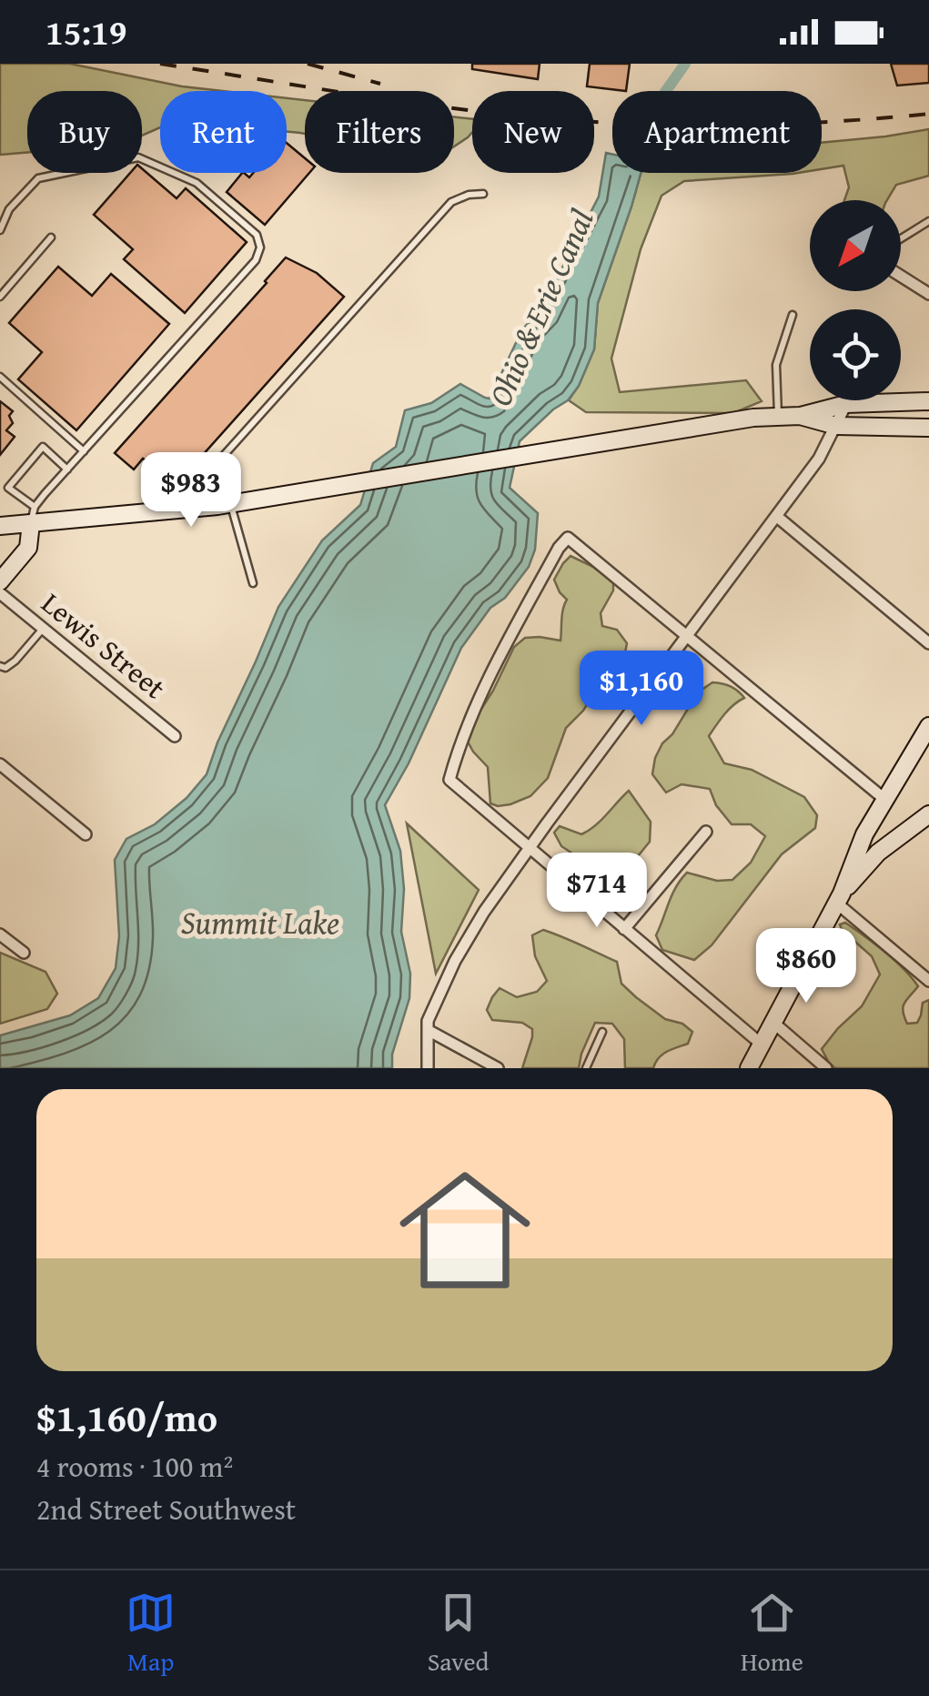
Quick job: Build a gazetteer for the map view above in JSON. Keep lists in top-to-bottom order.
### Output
{
  "streets": {
    "street": ["Lewis Street"]
  },
  "water": ["Ohio & Erie Canal", "Summit Lake"],
  "north": "bottom left",
  "page": {
    "status": "15:19",
    "chip": [
      "Buy",
      "Rent",
      "Filters",
      "New",
      "Apartment"
    ],
    "price": [
      "$983",
      "$1,160",
      "$714",
      "$860"
    ],
    "list": [
      {
        "name": "$1,160/mo",
        "note": "4 rooms · 100 m² · 2nd Street Southwest"
      }
    ],
    "tabs": ["Map", "Saved", "Home"]
  }
}
